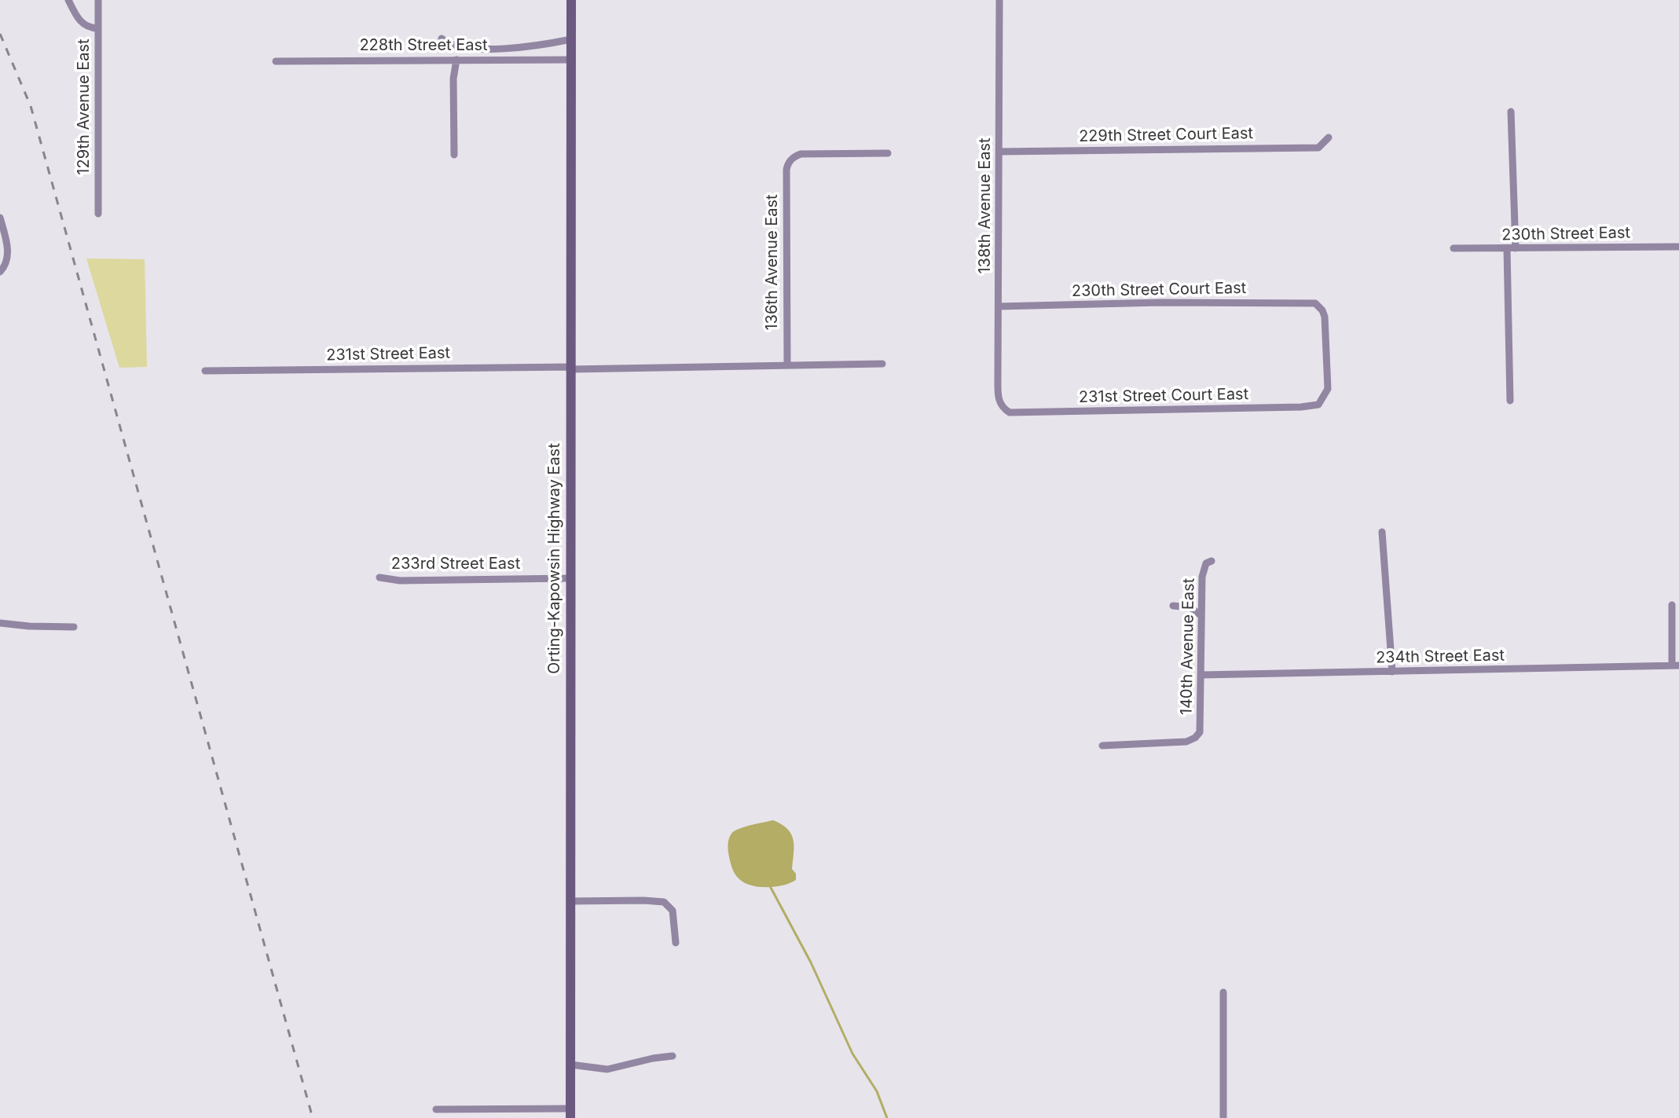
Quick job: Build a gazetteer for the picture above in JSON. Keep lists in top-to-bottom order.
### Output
{
  "streets": {
    "main road": ["Orting-Kapowsin Highway East"],
    "street": [
      "228th Street East",
      "129th Avenue East",
      "229th Street Court East",
      "138th Avenue East",
      "230th Street East",
      "136th Avenue East",
      "230th Street Court East",
      "231st Street East",
      "231st Street Court East",
      "233rd Street East",
      "140th Avenue East",
      "234th Street East"
    ]
  },
  "crossings": [
    ["228th Street East", "Orting-Kapowsin Highway East"],
    ["229th Street Court East", "138th Avenue East"],
    ["138th Avenue East", "230th Street Court East"],
    ["138th Avenue East", "231st Street Court East"],
    ["136th Avenue East", "231st Street East"],
    ["230th Street Court East", "231st Street Court East"],
    ["231st Street East", "Orting-Kapowsin Highway East"],
    ["Orting-Kapowsin Highway East", "233rd Street East"],
    ["140th Avenue East", "234th Street East"]
  ]
}
